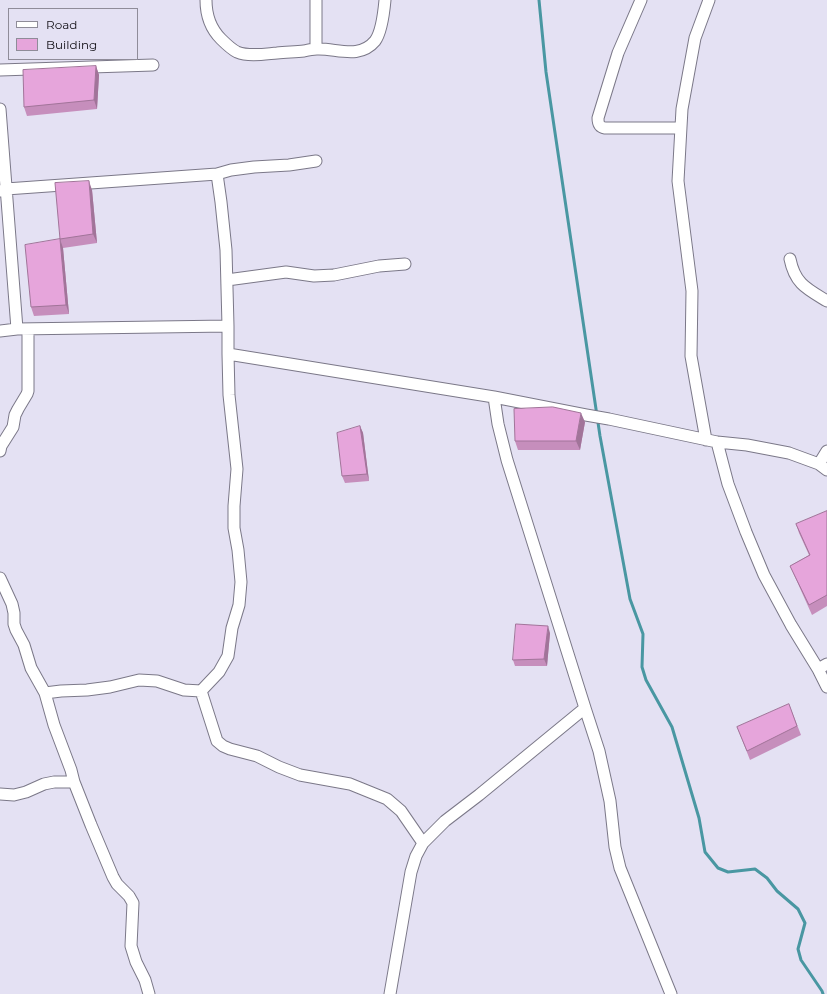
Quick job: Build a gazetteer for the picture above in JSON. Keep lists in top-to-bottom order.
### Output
{
  "legend": ["Road", "Building"]
}
